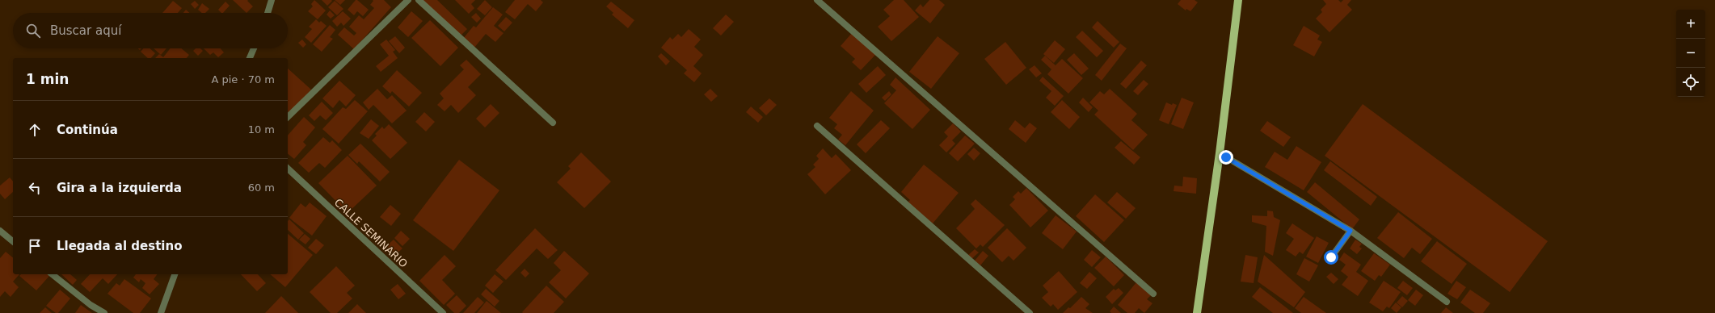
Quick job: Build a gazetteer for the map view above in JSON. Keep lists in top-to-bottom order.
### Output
{
  "streets": {
    "street": ["CALLE SEMINARIO"]
  },
  "page": {
    "map_buttons": ["+", "−"],
    "search": "Buscar aquí",
    "heading": ["1 min", "A pie · 70 m"],
    "list": [
      ["Continúa", "10 m"],
      ["Gira a la izquierda", "60 m"],
      "Llegada al destino"
    ]
  }
}
